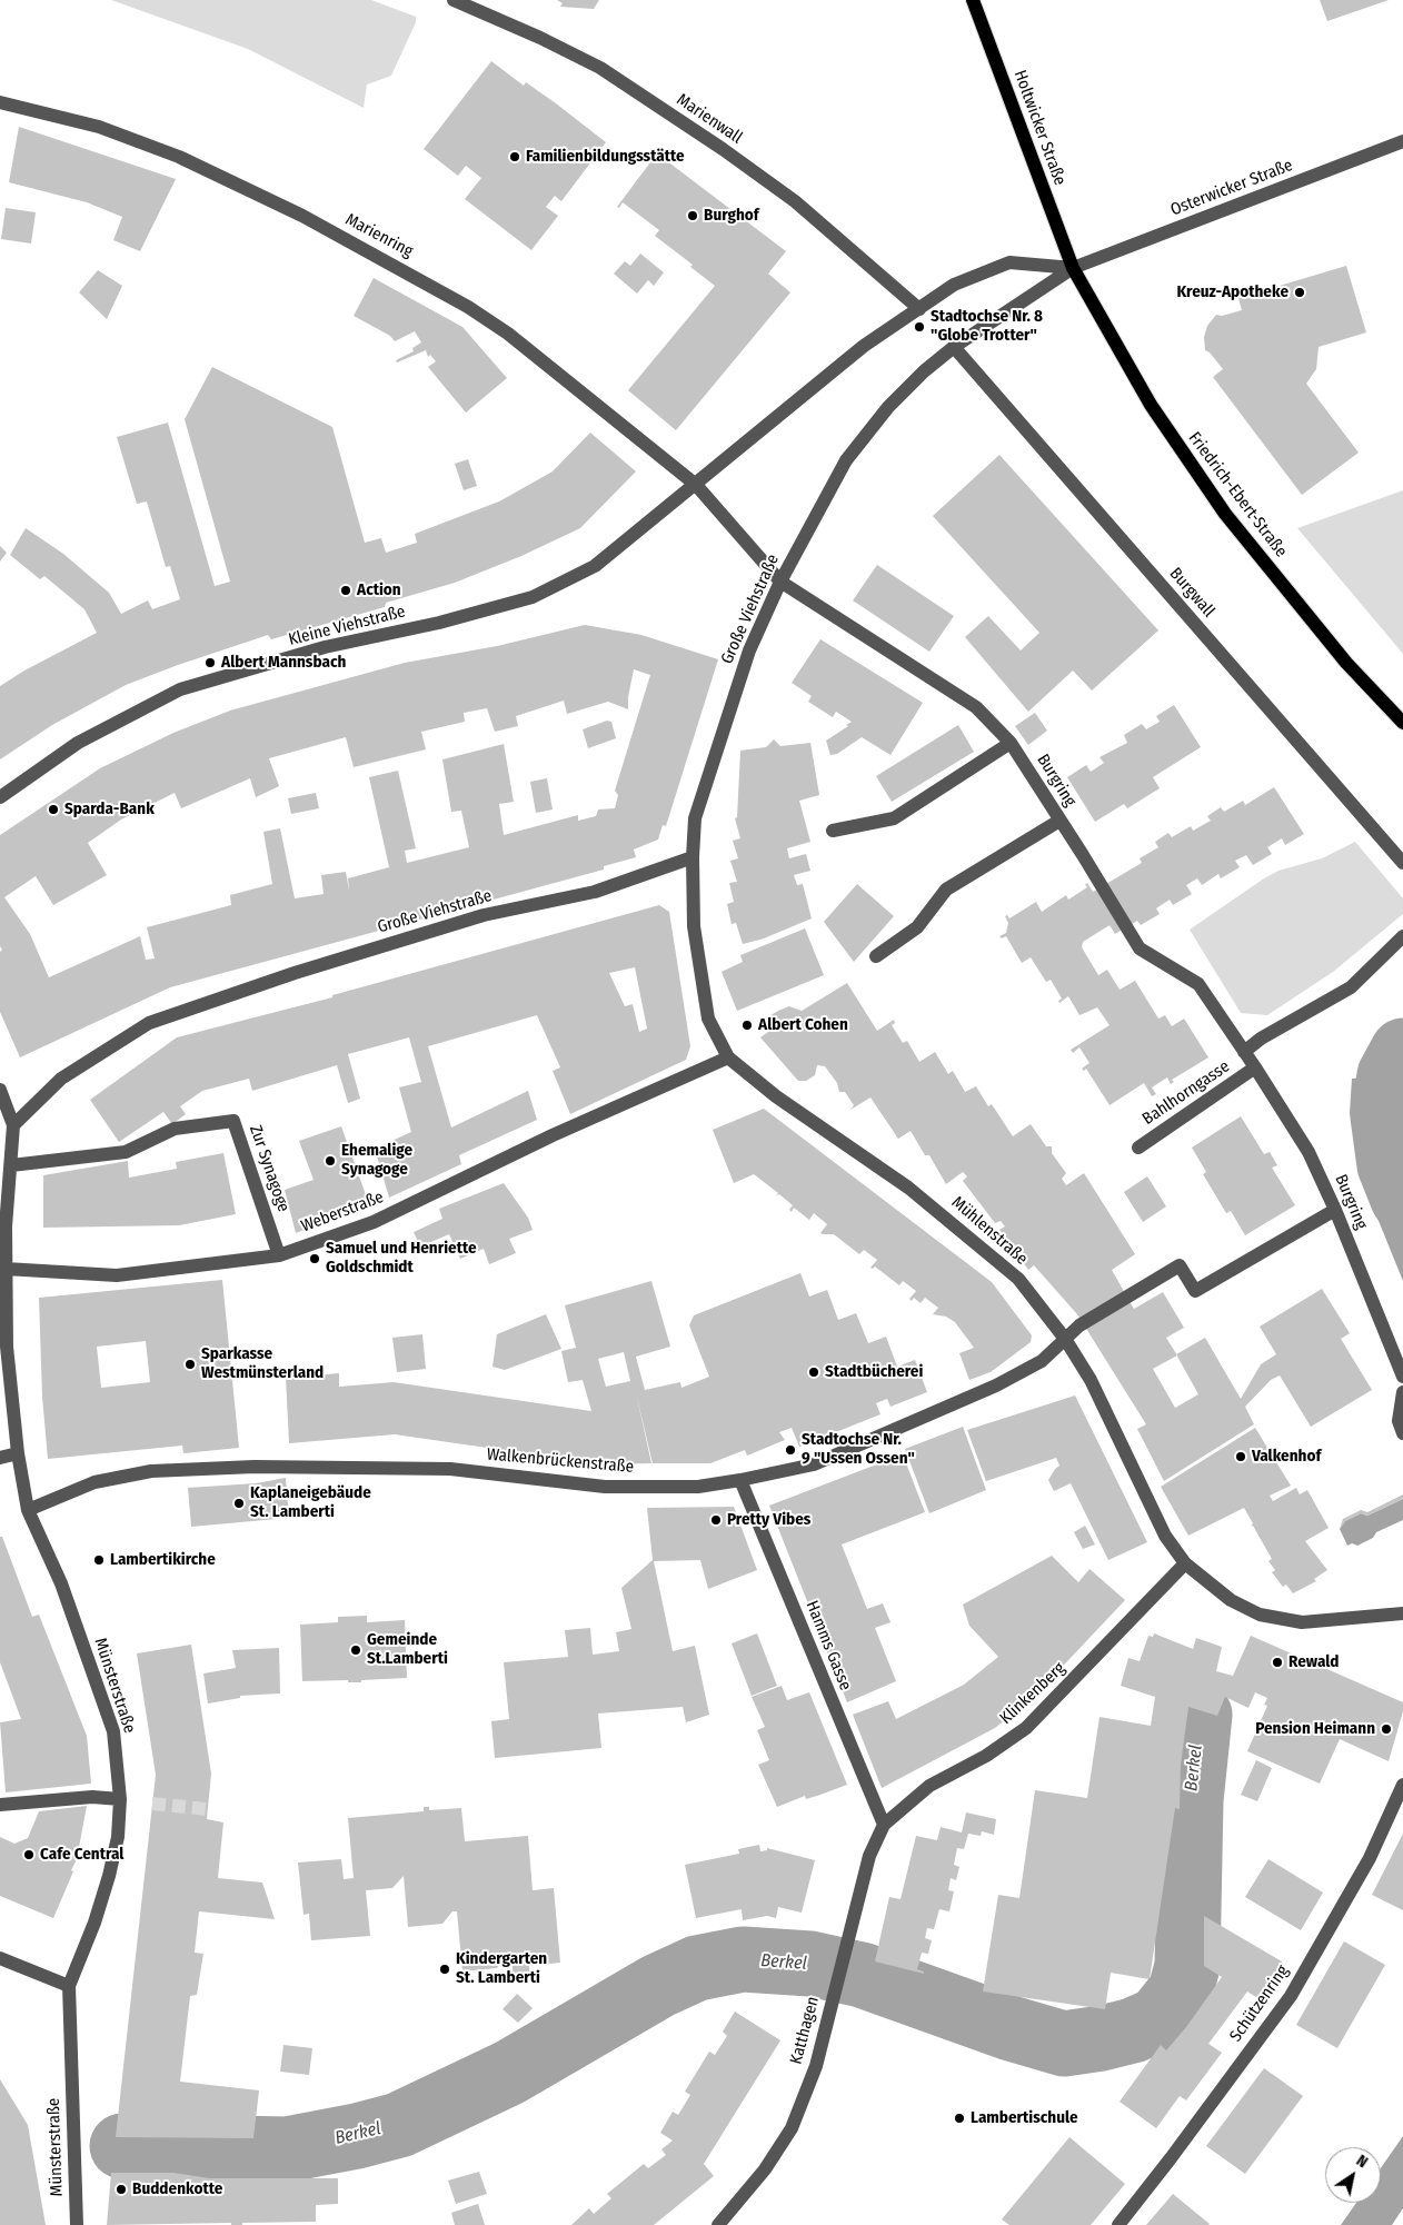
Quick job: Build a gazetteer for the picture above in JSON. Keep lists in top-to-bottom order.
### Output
{
  "streets": {
    "main road": ["Holtwicker Straße", "Friedrich-Ebert-Straße"],
    "street": [
      "Marienwall",
      "Osterwicker Straße",
      "Marienring",
      "Burgwall",
      "Große Viehstraße",
      "Kleine Viehstraße",
      "Burgring",
      "Bahlhorngasse",
      "Zur Synagoge",
      "Weberstraße",
      "Mühlenstraße",
      "Walkenbrückenstraße",
      "Hamms Gasse",
      "Münsterstraße",
      "Klinkenberg",
      "Schützenring",
      "Katthagen"
    ]
  },
  "crossings": [
    ["Holtwicker Straße", "Osterwicker Straße"],
    ["Holtwicker Straße", "Friedrich-Ebert-Straße"],
    ["Holtwicker Straße", "Große Viehstraße"],
    ["Osterwicker Straße", "Friedrich-Ebert-Straße"],
    ["Osterwicker Straße", "Große Viehstraße"],
    ["Marienring", "Kleine Viehstraße"],
    ["Friedrich-Ebert-Straße", "Große Viehstraße"],
    ["Burgwall", "Große Viehstraße"],
    ["Große Viehstraße", "Burgring"],
    ["Große Viehstraße", "Mühlenstraße"],
    ["Große Viehstraße", "Münsterstraße"],
    ["Burgring", "Bahlhorngasse"],
    ["Burgring", "Walkenbrückenstraße"],
    ["Zur Synagoge", "Weberstraße"],
    ["Zur Synagoge", "Münsterstraße"],
    ["Weberstraße", "Mühlenstraße"],
    ["Weberstraße", "Münsterstraße"],
    ["Mühlenstraße", "Walkenbrückenstraße"],
    ["Mühlenstraße", "Klinkenberg"],
    ["Walkenbrückenstraße", "Hamms Gasse"],
    ["Walkenbrückenstraße", "Münsterstraße"],
    ["Hamms Gasse", "Klinkenberg"],
    ["Hamms Gasse", "Katthagen"],
    ["Klinkenberg", "Katthagen"]
  ],
  "water": ["Berkel"],
  "places": [
    "Familienbildungsstätte",
    "Burghof",
    "Kreuz-Apotheke",
    "Stadtochse Nr. 8 \"Globe Trotter\"",
    "Action",
    "Albert Mannsbach",
    "Sparda-Bank",
    "Albert Cohen",
    "Ehemalige Synagoge",
    "Samuel und Henriette Goldschmidt",
    "Sparkasse Westmünsterland",
    "Stadtbücherei",
    "Stadtochse Nr. 9 \"Ussen Ossen\"",
    "Valkenhof",
    "Kaplaneigebäude St. Lamberti",
    "Pretty Vibes",
    "Lambertikirche",
    "Gemeinde St.Lamberti",
    "Rewald",
    "Pension Heimann",
    "Cafe Central",
    "Kindergarten St. Lamberti",
    "Lambertischule",
    "Buddenkotte"
  ],
  "north": "top right"
}
